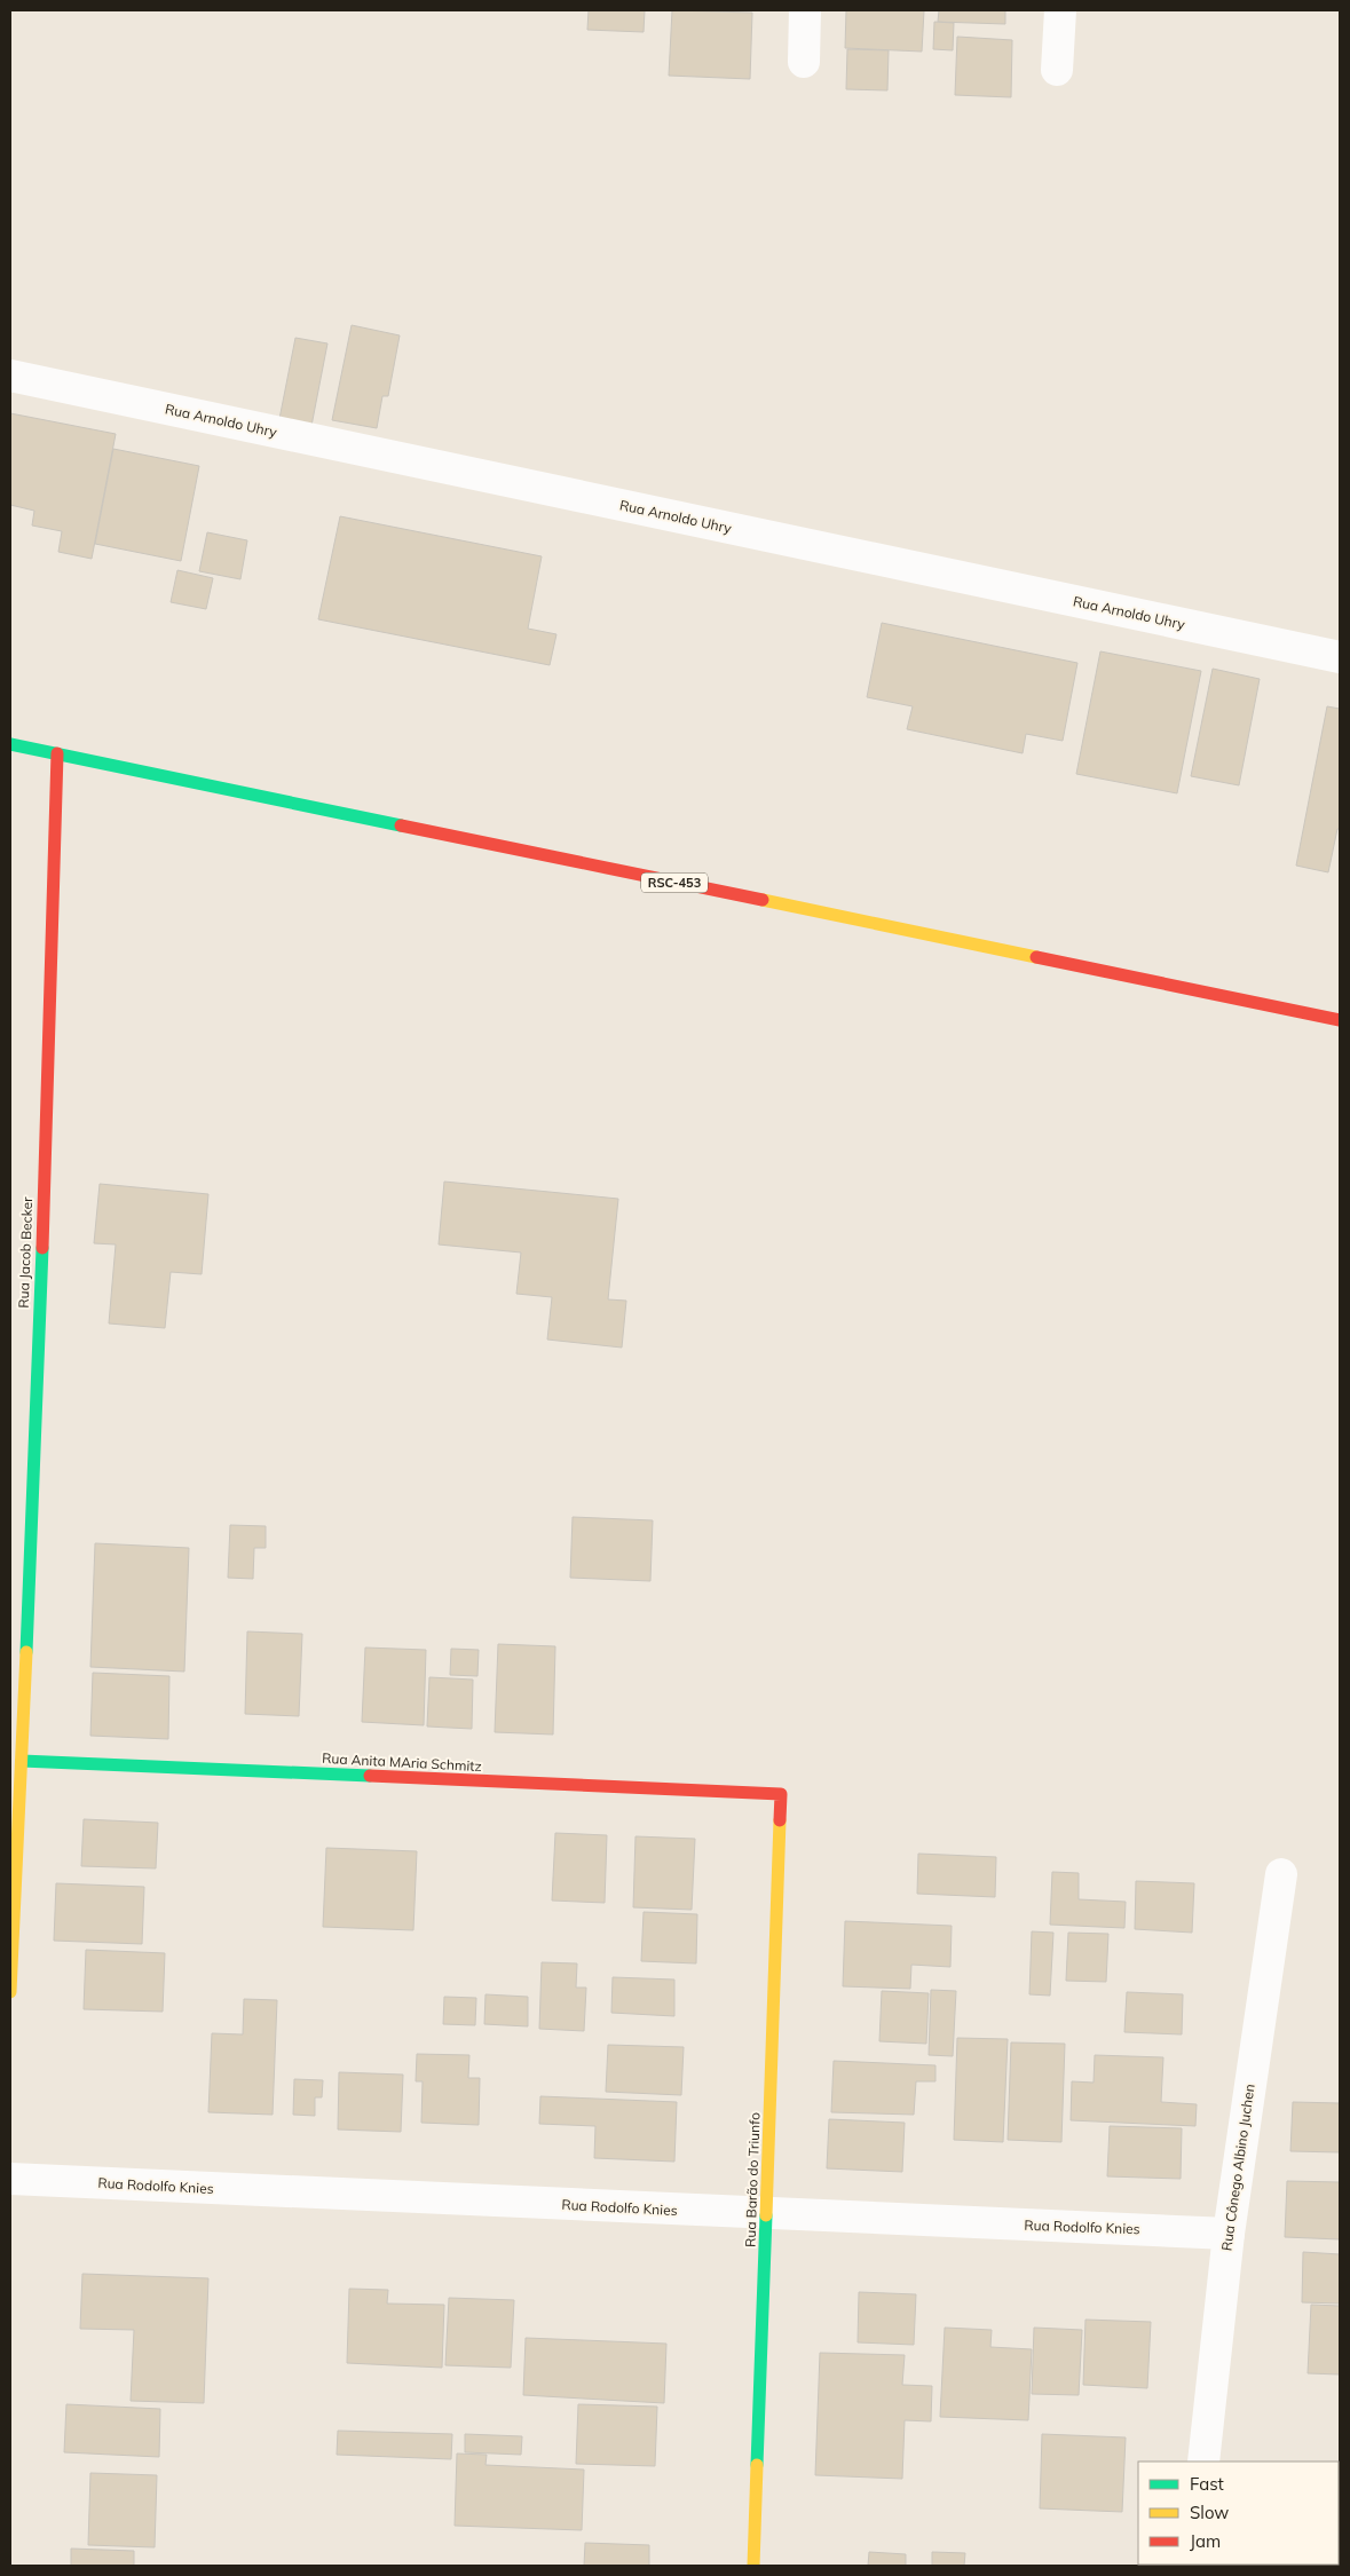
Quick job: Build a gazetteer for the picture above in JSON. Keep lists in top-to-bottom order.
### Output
{
  "streets": {
    "main road": [
      "RSC-453",
      "Rua Jacob Becker",
      "Rua Anita MAria Schmitz",
      "Rua Barão do Triunfo"
    ],
    "street": ["Rua Arnoldo Uhry", "Rua Cônego Albino Juchen", "Rua Rodolfo Knies"]
  },
  "crossings": [
    ["RSC-453", "Rua Jacob Becker"],
    ["Rua Jacob Becker", "Rua Anita MAria Schmitz"],
    ["Rua Anita MAria Schmitz", "Rua Barão do Triunfo"],
    ["Rua Cônego Albino Juchen", "Rua Rodolfo Knies"],
    ["Rua Barão do Triunfo", "Rua Rodolfo Knies"]
  ],
  "legend": ["Fast", "Slow", "Jam"]
}
